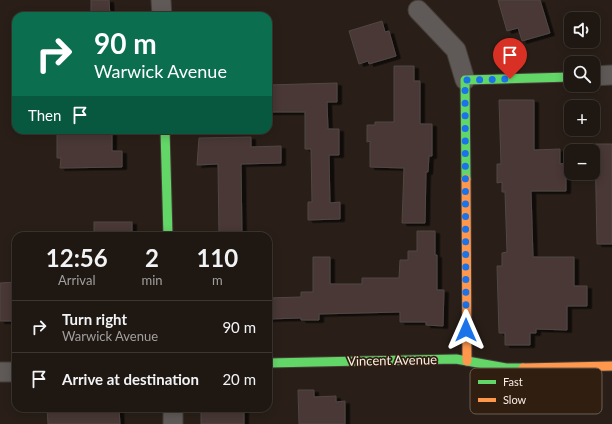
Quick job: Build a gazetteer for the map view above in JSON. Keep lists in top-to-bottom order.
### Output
{
  "streets": {
    "street": ["Vincent Avenue"]
  },
  "legend": ["Fast", "Slow"],
  "page": {
    "map_buttons": ["+", "−"],
    "turn": ["90 m", "Warwick Avenue"],
    "then": "Then",
    "eta": [
      "12:56",
      "Arrival",
      "2",
      "min",
      "110",
      "m"
    ],
    "list": [
      {
        "name": "Turn right",
        "note": "Warwick Avenue",
        "value": "90 m"
      },
      {
        "name": "Arrive at destination",
        "value": "20 m"
      }
    ]
  }
}
